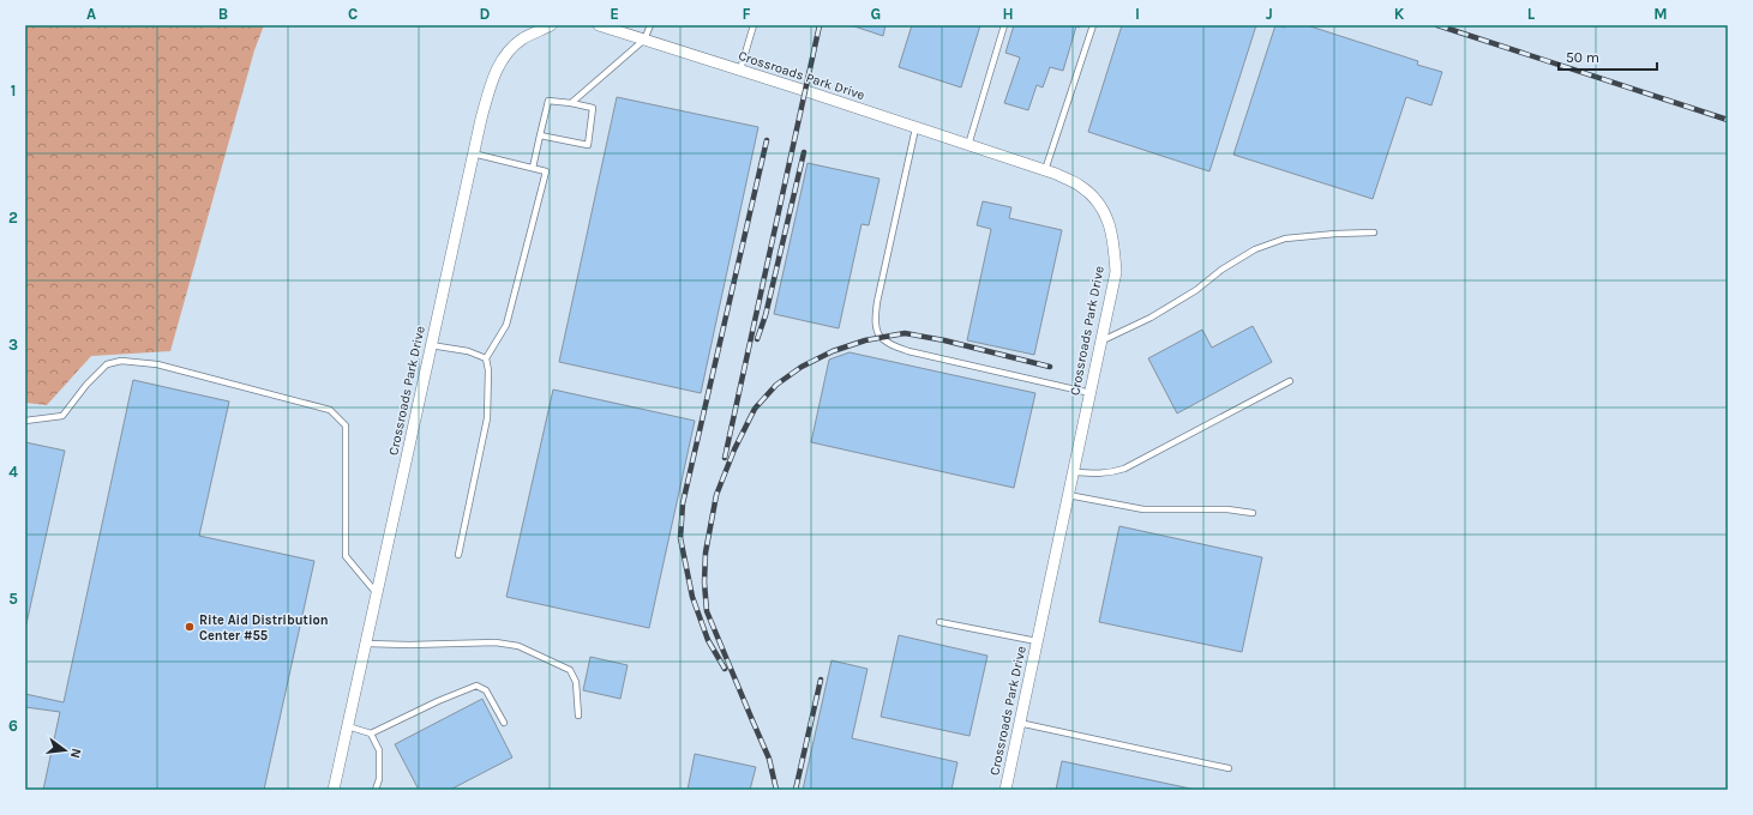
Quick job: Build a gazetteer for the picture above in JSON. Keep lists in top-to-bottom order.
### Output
{
  "streets": {
    "street": ["Crossroads Park Drive"]
  },
  "places": ["Rite Aid Distribution Center #55"],
  "scale_bar": "50 m",
  "north": "right",
  "grid": {
    "columns": [
      "A",
      "B",
      "C",
      "D",
      "E",
      "F",
      "G",
      "H",
      "I",
      "J",
      "K",
      "L",
      "M"
    ],
    "rows": [
      "1",
      "2",
      "3",
      "4",
      "5",
      "6"
    ]
  }
}
